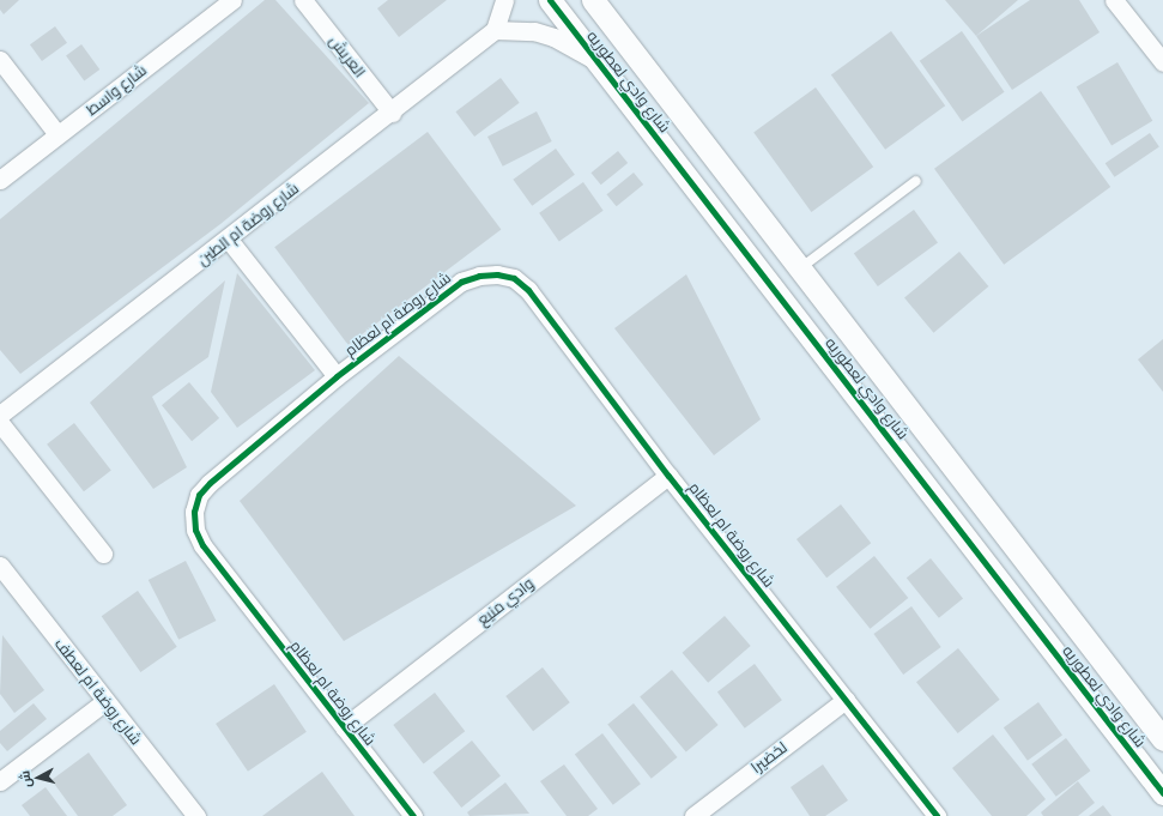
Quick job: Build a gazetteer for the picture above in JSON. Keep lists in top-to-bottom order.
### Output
{
  "streets": {
    "street": [
      "العريش",
      "شارع وادي لعطوريه",
      "شارع واسط",
      "شارع روضة ام الطين",
      "شارع روضة ام لعظام",
      "وادي منيع",
      "شارع روضة ام لعطف",
      "لخضيرا"
    ]
  },
  "crossings": [
    ["العريش", "شارع روضة ام الطين"],
    ["شارع روضة ام الطين", "شارع روضة ام لعظام"],
    ["شارع روضة ام لعظام", "وادي منيع"],
    ["شارع روضة ام لعظام", "لخضيرا"]
  ],
  "north": "left"
}
